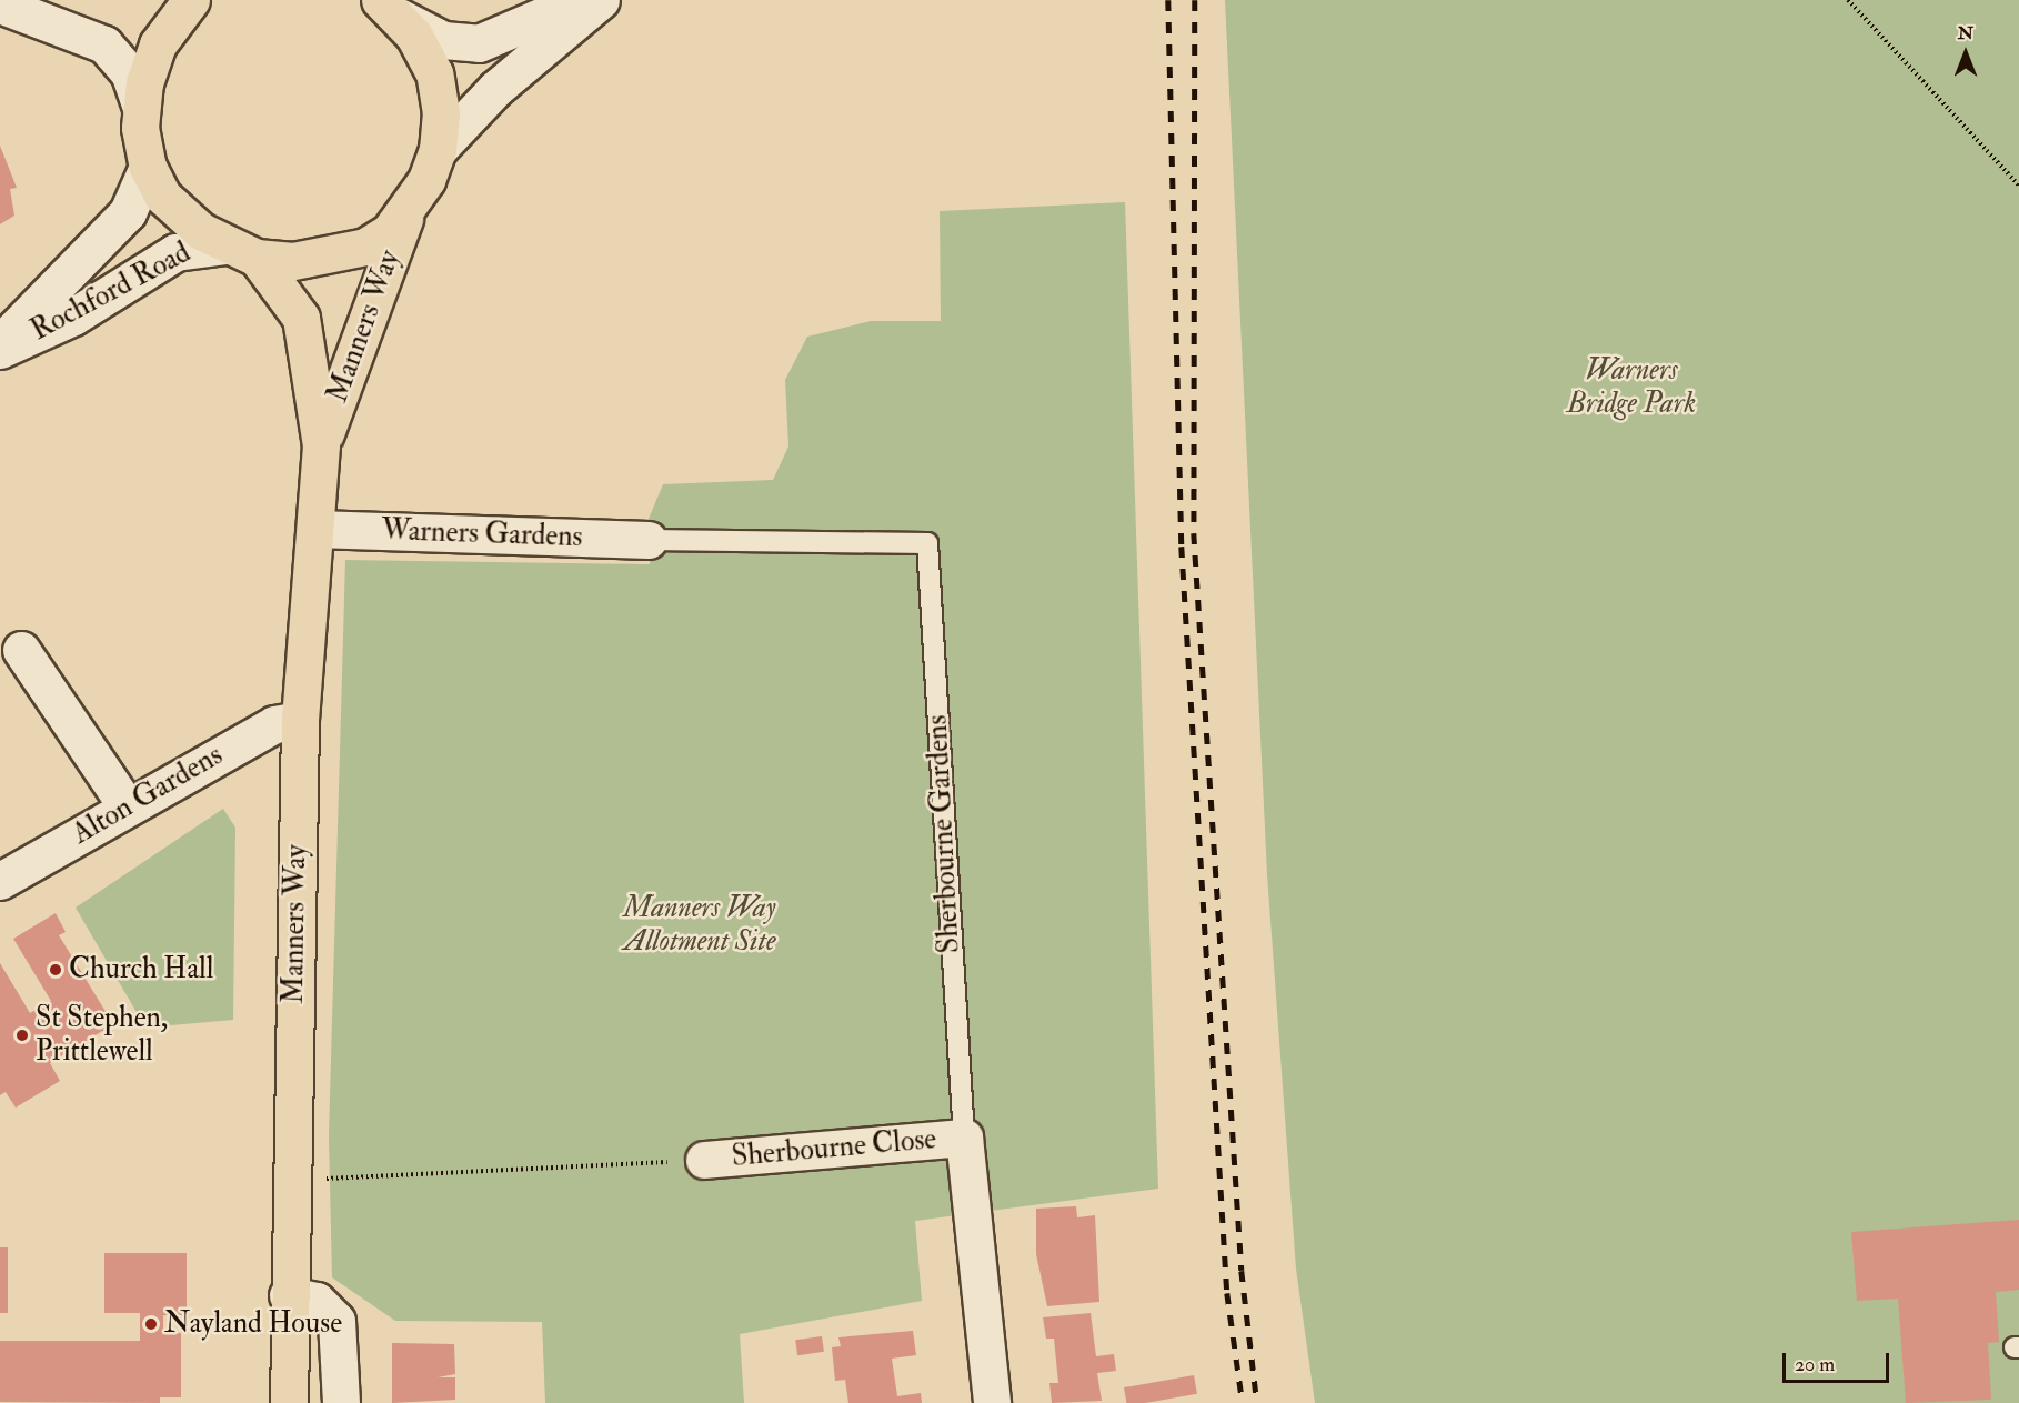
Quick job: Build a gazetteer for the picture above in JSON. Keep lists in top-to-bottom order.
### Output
{
  "streets": {
    "main road": ["Manners Way"],
    "street": [
      "Rochford Road",
      "Warners Gardens",
      "Alton Gardens",
      "Sherbourne Gardens",
      "Sherbourne Close"
    ]
  },
  "crossings": [
    ["Rochford Road", "Manners Way"],
    ["Manners Way", "Warners Gardens"],
    ["Manners Way", "Alton Gardens"],
    ["Warners Gardens", "Sherbourne Gardens"],
    ["Sherbourne Gardens", "Sherbourne Close"]
  ],
  "parks": ["Warners Bridge Park", "Manners Way Allotment Site"],
  "places": ["Church Hall", "St Stephen, Prittlewell", "Nayland House"],
  "scale_bar": "20 m",
  "north": "top"
}
